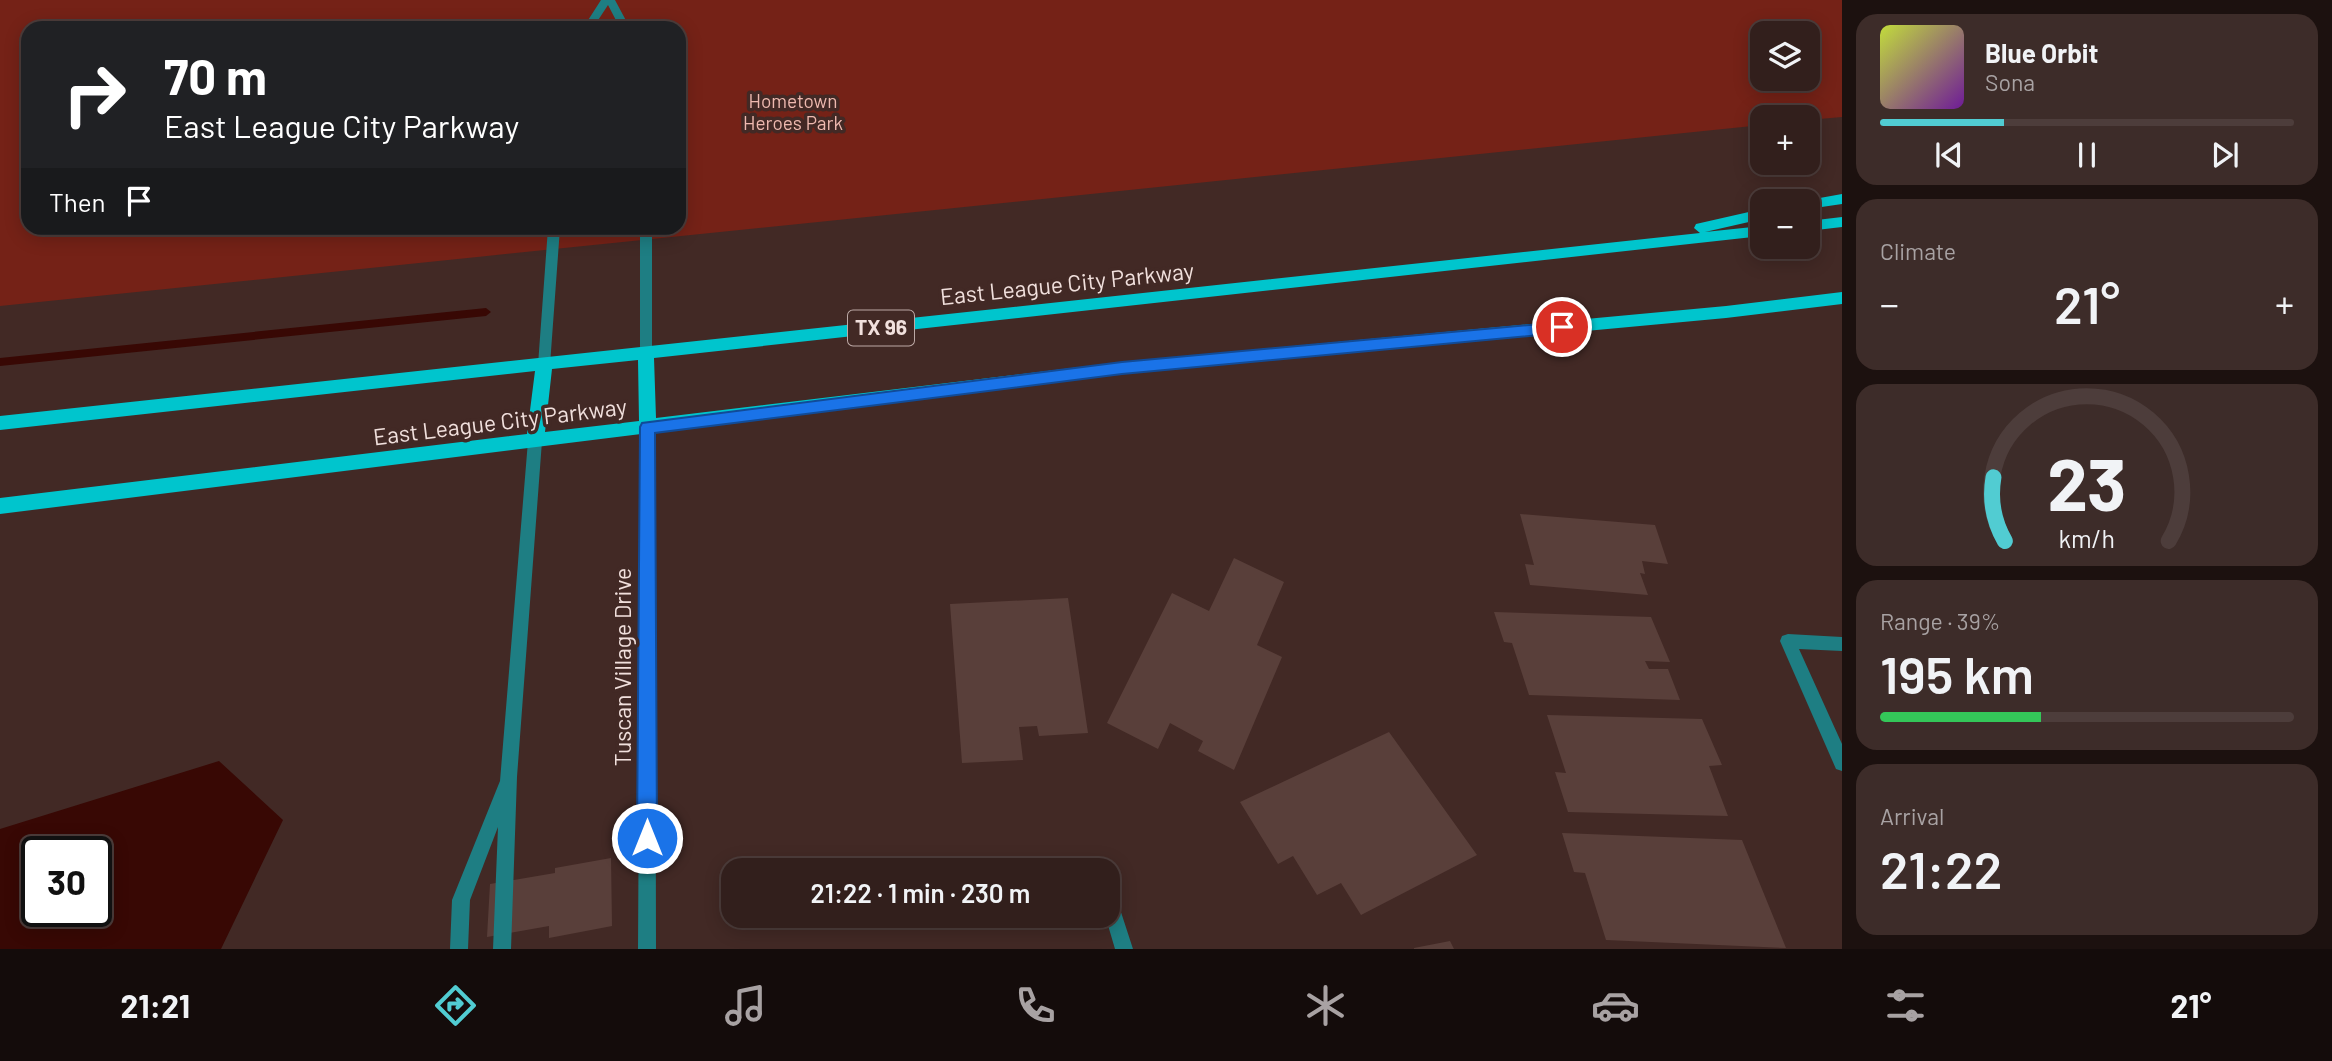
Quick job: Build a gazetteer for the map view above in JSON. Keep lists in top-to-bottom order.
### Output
{
  "streets": {
    "main road": ["East League City Parkway", "TX 96"],
    "street": ["Tuscan Village Drive"]
  },
  "crossings": [
    ["East League City Parkway", "Tuscan Village Drive"]
  ],
  "parks": ["Hometown Heroes Park"],
  "page": {
    "map_buttons": ["+", "−"],
    "turn": ["70 m", "East League City Parkway"],
    "song": ["Blue Orbit", "Sona"],
    "then": "Then",
    "tile": [
      "Climate",
      ["Range · 39%", "195 km"],
      ["Arrival", "21:22"]
    ],
    "heat": ["−", "21°", "+"],
    "limit": "30",
    "trip": "21:22 · 1 min · 230 m",
    "tabs": ["21:21", "21°"],
    "gauge": ["23", "km/h"]
  }
}
